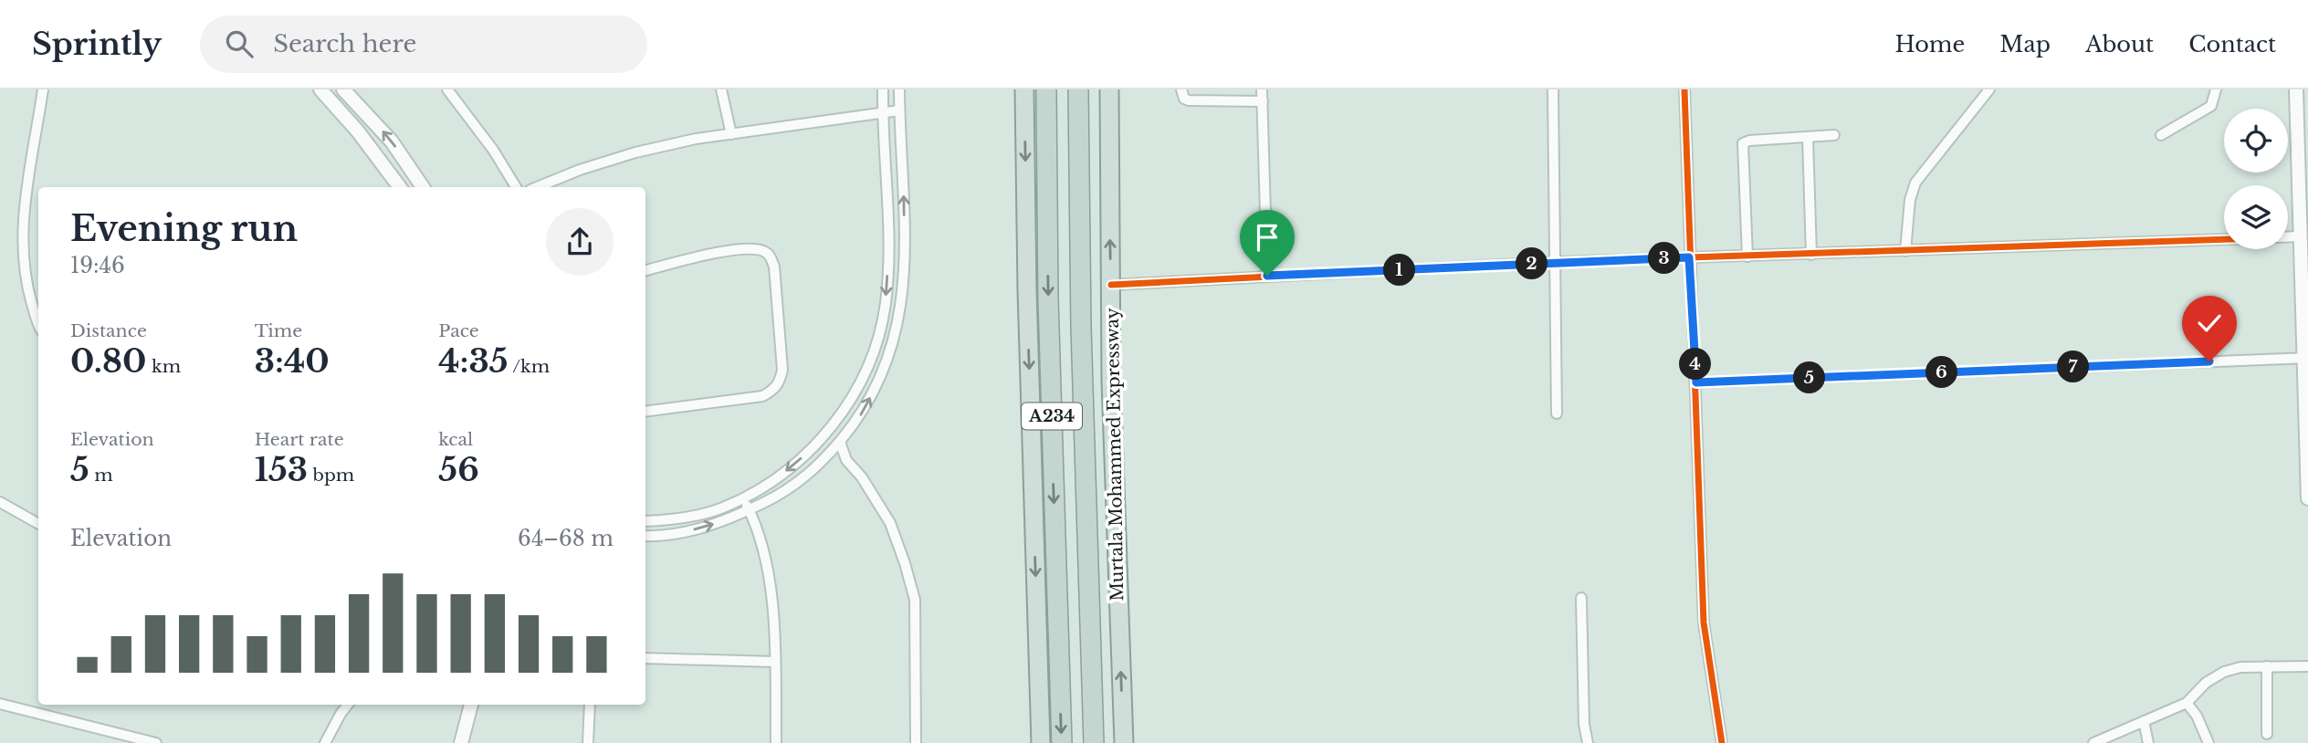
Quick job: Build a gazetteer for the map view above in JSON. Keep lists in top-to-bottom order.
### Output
{
  "streets": {
    "highway": ["A234", "Murtala Mohammed Expressway"]
  },
  "page": {
    "header": "Sprintly",
    "search": "Search here",
    "nav": [
      "Home",
      "Map",
      "About",
      "Contact"
    ],
    "heading": ["Evening run", "19:46"],
    "pins": [
      "3",
      "2",
      "1",
      "4",
      "7",
      "6",
      "5"
    ],
    "stats": [
      ["Distance", "0.80 km"],
      ["Time", "3:40"],
      ["Pace", "4:35 /km"],
      ["Elevation", "5 m"],
      ["Heart rate", "153 bpm"],
      ["kcal", "56"]
    ],
    "chart": ["Elevation", "64–68 m"]
  }
}
